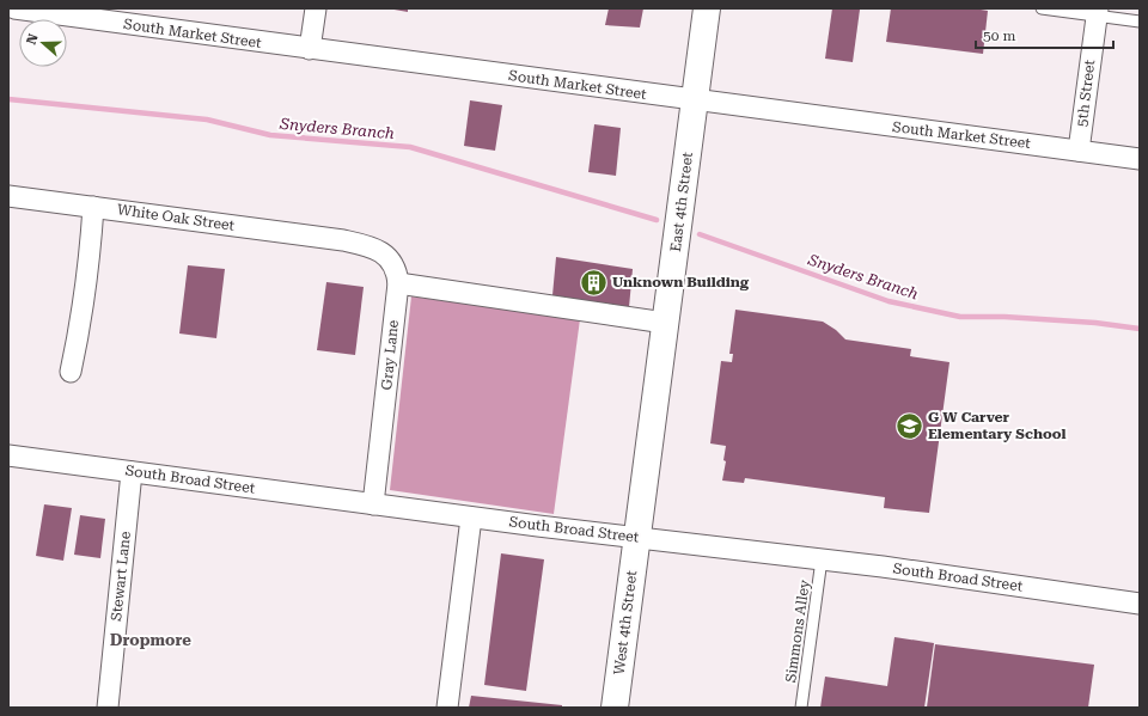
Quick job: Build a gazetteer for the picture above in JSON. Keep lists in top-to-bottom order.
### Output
{
  "streets": {
    "main road": ["East 4th Street", "West 4th Street"],
    "street": [
      "South Market Street",
      "5th Street",
      "White Oak Street",
      "Gray Lane",
      "South Broad Street",
      "Stewart Lane"
    ],
    "lane": ["Simmons Alley"]
  },
  "crossings": [
    ["South Market Street", "5th Street"],
    ["South Market Street", "East 4th Street"],
    ["East 4th Street", "South Broad Street"],
    ["East 4th Street", "West 4th Street"],
    ["White Oak Street", "Gray Lane"],
    ["Gray Lane", "South Broad Street"],
    ["South Broad Street", "Stewart Lane"],
    ["South Broad Street", "West 4th Street"],
    ["South Broad Street", "Simmons Alley"]
  ],
  "districts": ["Dropmore"],
  "water": ["Snyders Branch"],
  "places": {
    "building": ["Unknown Building"],
    "school or university": ["G W Carver Elementary School"]
  },
  "scale_bar": "50 m",
  "north": "left"
}
